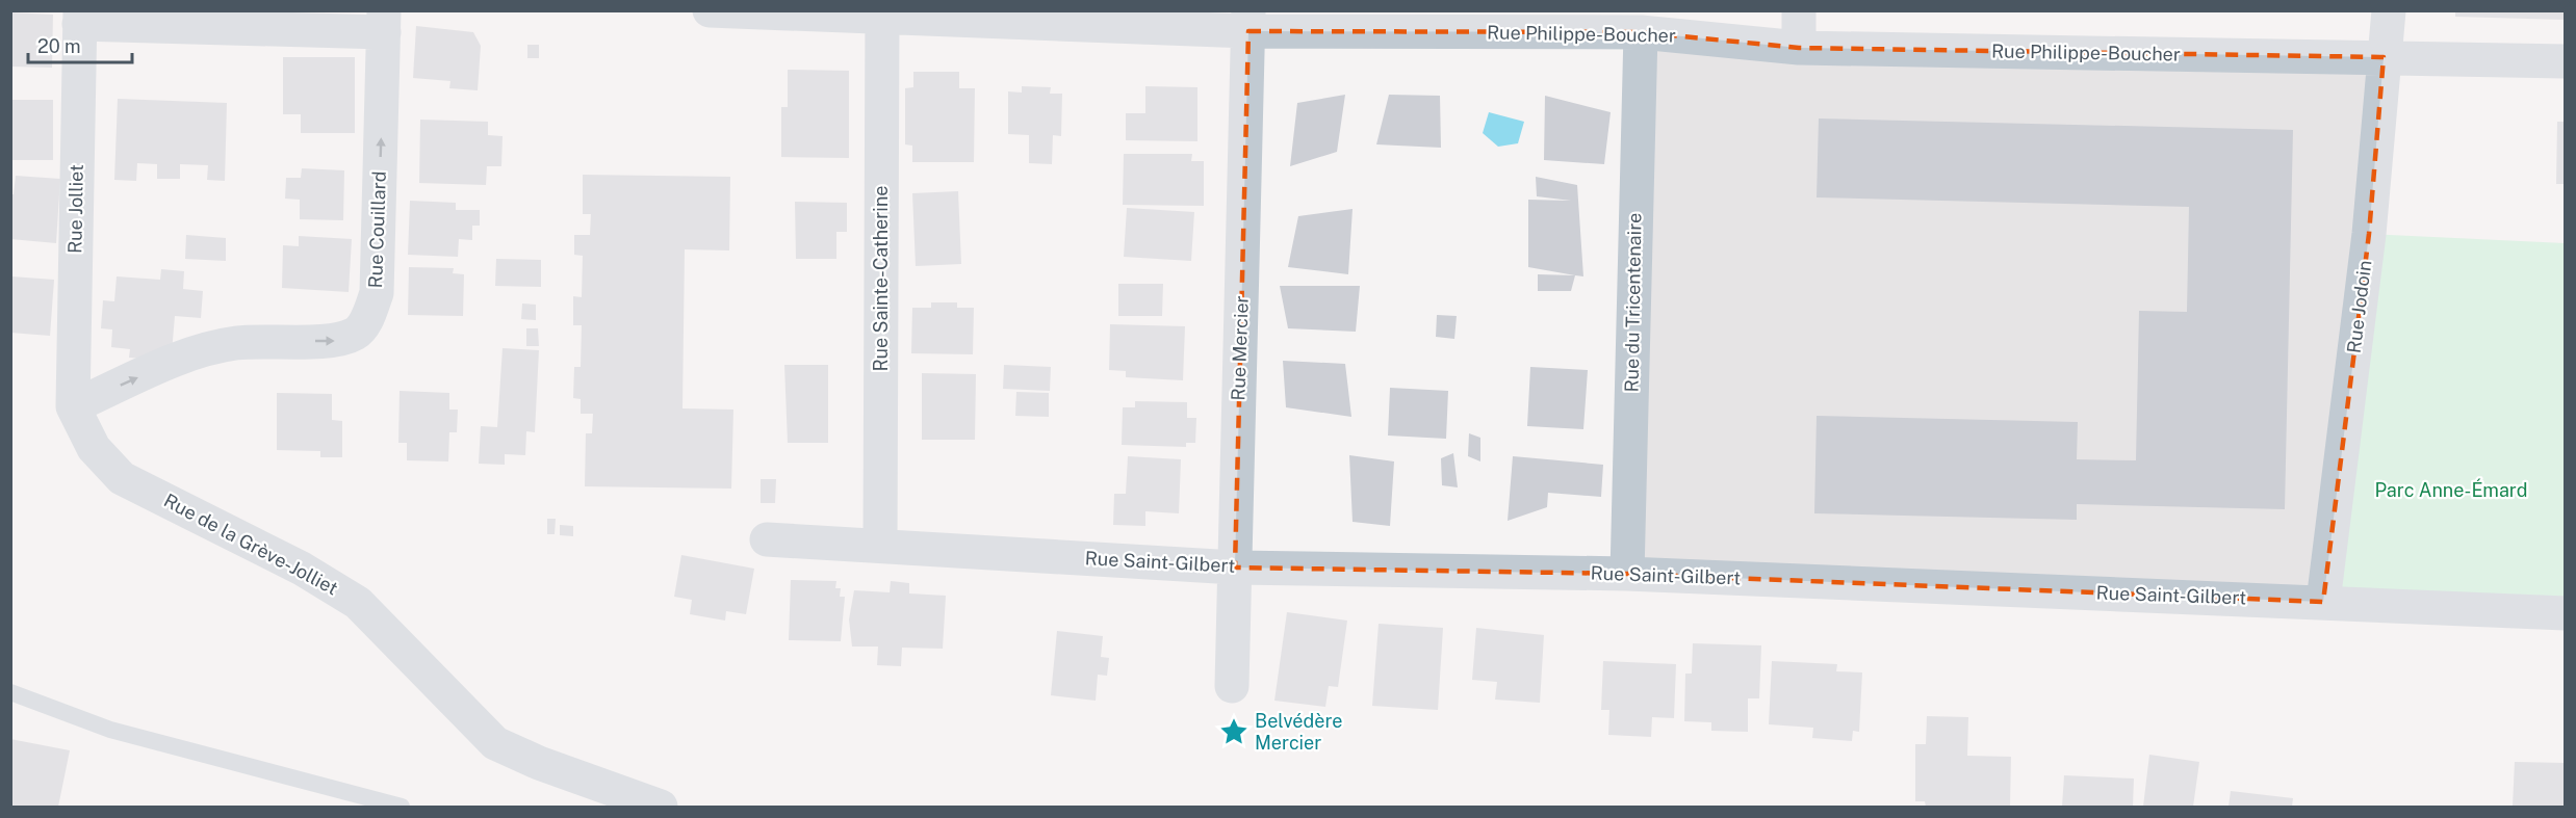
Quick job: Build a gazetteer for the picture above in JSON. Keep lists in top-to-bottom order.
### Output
{
  "streets": {
    "street": [
      "Rue Philippe-Boucher",
      "Rue Jolliet",
      "Rue Couillard",
      "Rue Sainte-Catherine",
      "Rue du Tricentenaire",
      "Rue Jodoin",
      "Rue Mercier",
      "Rue de la Grève-Jolliet",
      "Rue Saint-Gilbert"
    ]
  },
  "crossings": [
    ["Rue Philippe-Boucher", "Rue Sainte-Catherine"],
    ["Rue Philippe-Boucher", "Rue du Tricentenaire"],
    ["Rue Philippe-Boucher", "Rue Jodoin"],
    ["Rue Philippe-Boucher", "Rue Mercier"],
    ["Rue Jolliet", "Rue Couillard"],
    ["Rue Jolliet", "Rue de la Grève-Jolliet"],
    ["Rue Couillard", "Rue de la Grève-Jolliet"],
    ["Rue Sainte-Catherine", "Rue Saint-Gilbert"],
    ["Rue du Tricentenaire", "Rue Saint-Gilbert"],
    ["Rue Jodoin", "Rue Saint-Gilbert"],
    ["Rue Mercier", "Rue Saint-Gilbert"]
  ],
  "one_way": ["Rue Couillard"],
  "parks": ["Parc Anne-Émard"],
  "places": {
    "place": ["Belvédère Mercier"]
  },
  "scale_bar": "20 m"
}
